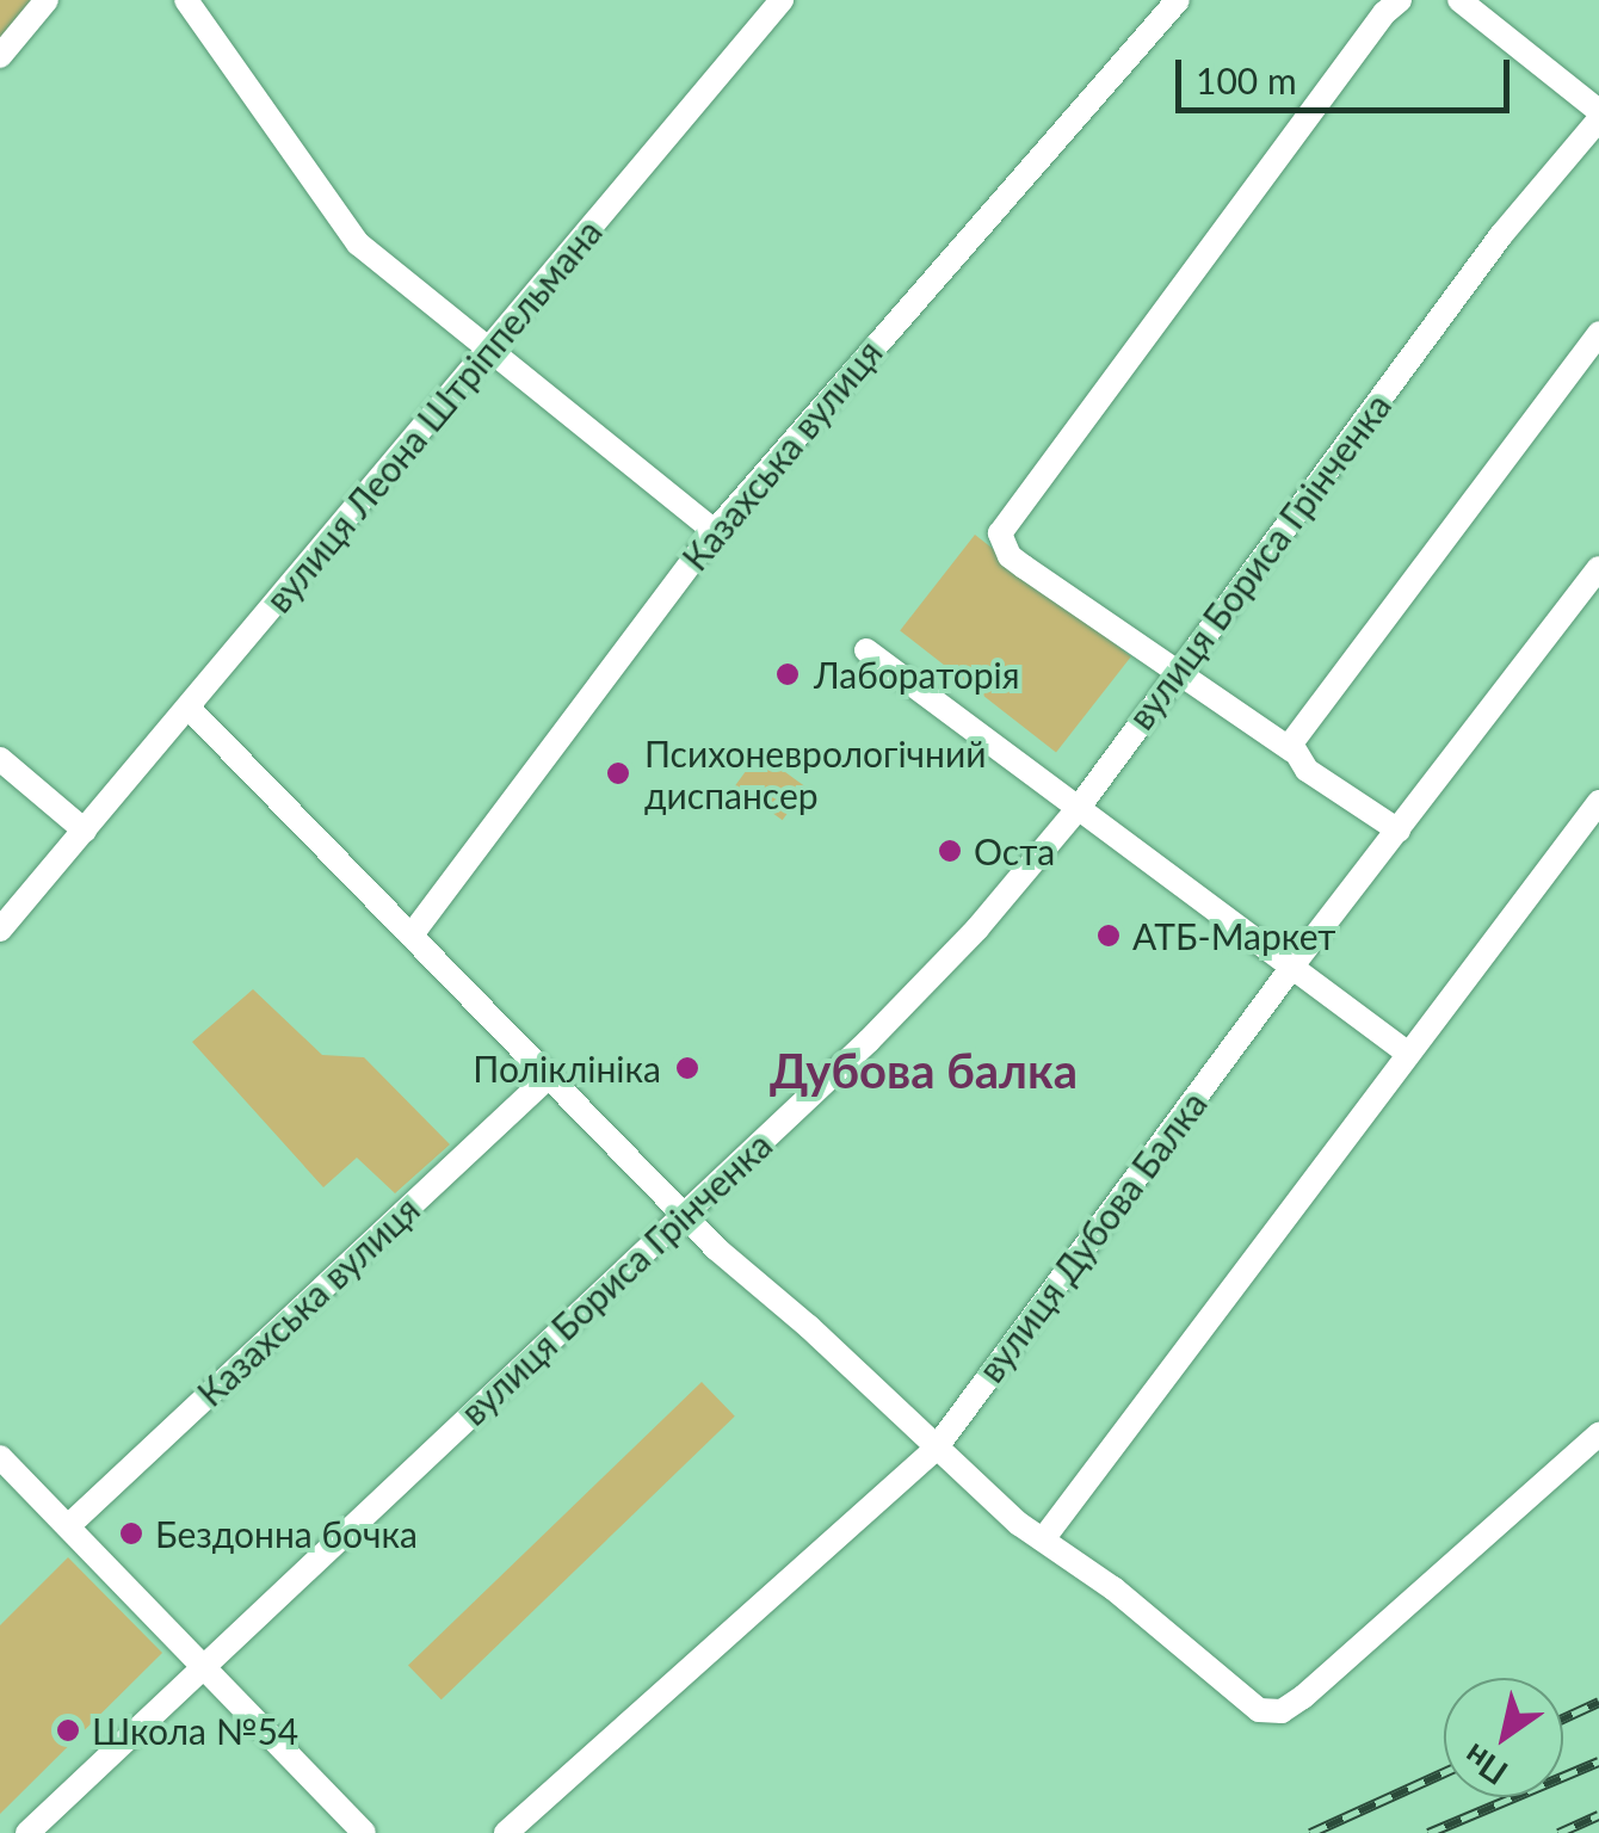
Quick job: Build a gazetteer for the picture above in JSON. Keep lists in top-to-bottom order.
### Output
{
  "streets": {
    "street": [
      "вулиця Леона Штріппельмана",
      "Казахська вулиця",
      "вулиця Бориса Грінченка",
      "вулиця Дубова Балка"
    ]
  },
  "districts": ["Дубова балка"],
  "places": [
    "Лабораторія",
    "Психоневрологічний диспансер",
    "Оста",
    "АТБ-Маркет",
    "Поліклініка",
    "Бездонна бочка",
    "Школа №54"
  ],
  "scale_bar": "100 m",
  "north": "bottom left"
}
